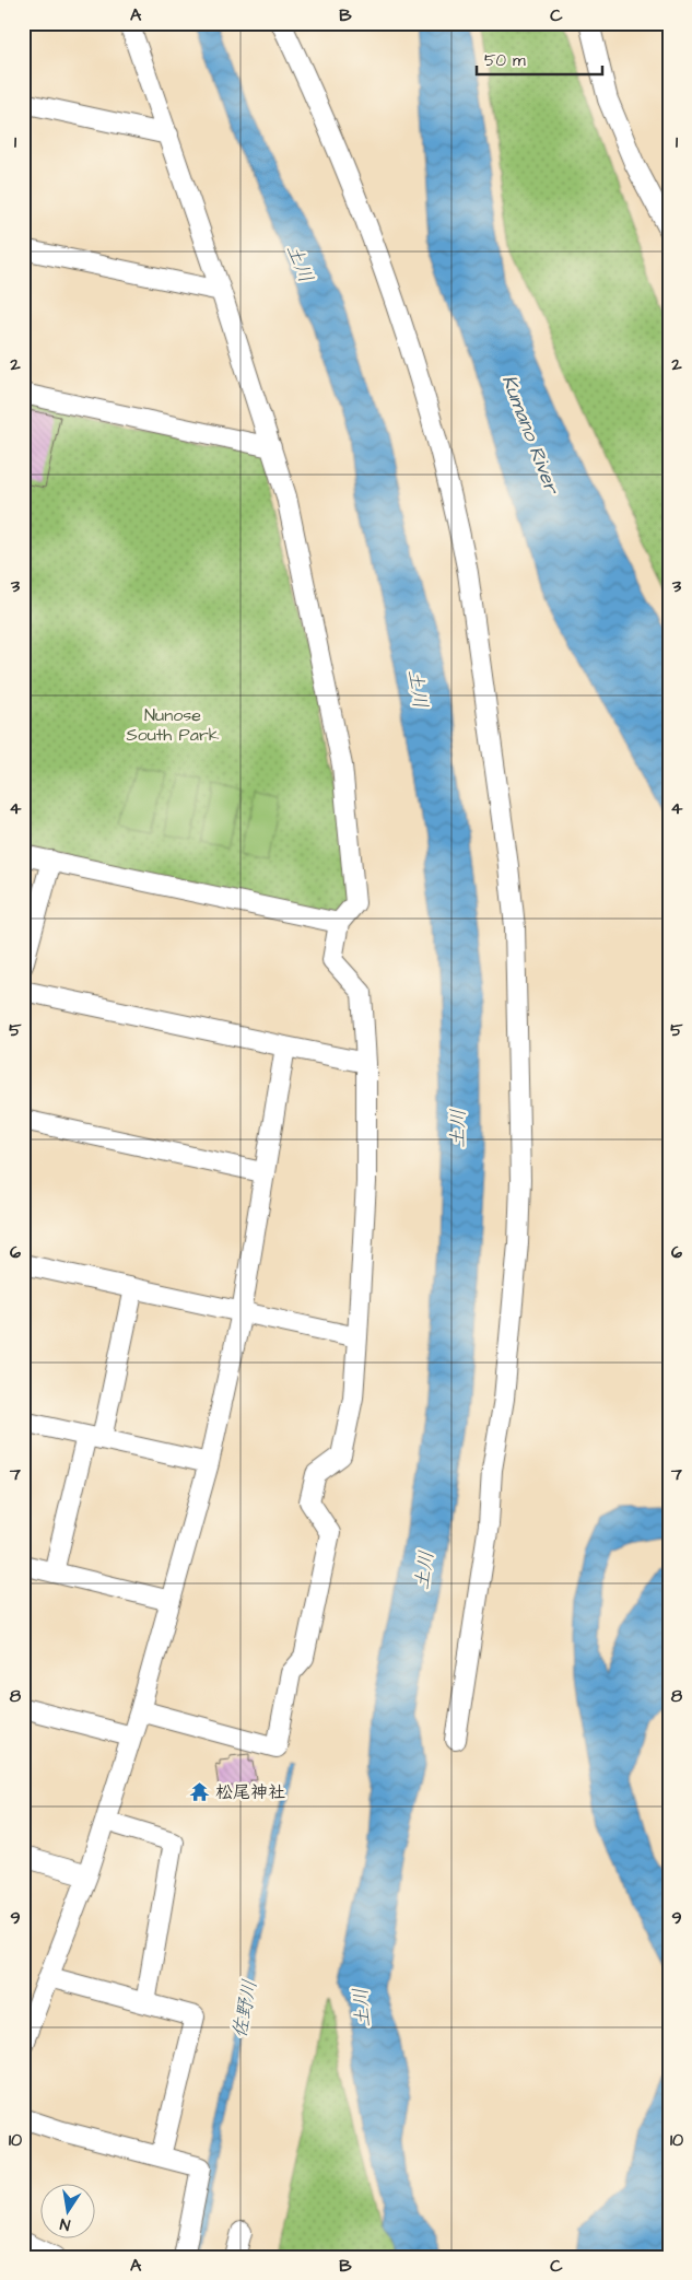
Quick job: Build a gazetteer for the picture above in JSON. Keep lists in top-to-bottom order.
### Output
{
  "water": ["土川", "Kumano River", "佐野川"],
  "parks": ["Nunose South Park"],
  "places": {
    "temple": ["松尾神社"]
  },
  "scale_bar": "50 m",
  "north": "bottom",
  "grid": {
    "columns": ["A", "B", "C"],
    "rows": [
      "1",
      "2",
      "3",
      "4",
      "5",
      "6",
      "7",
      "8",
      "9",
      "10"
    ]
  }
}
